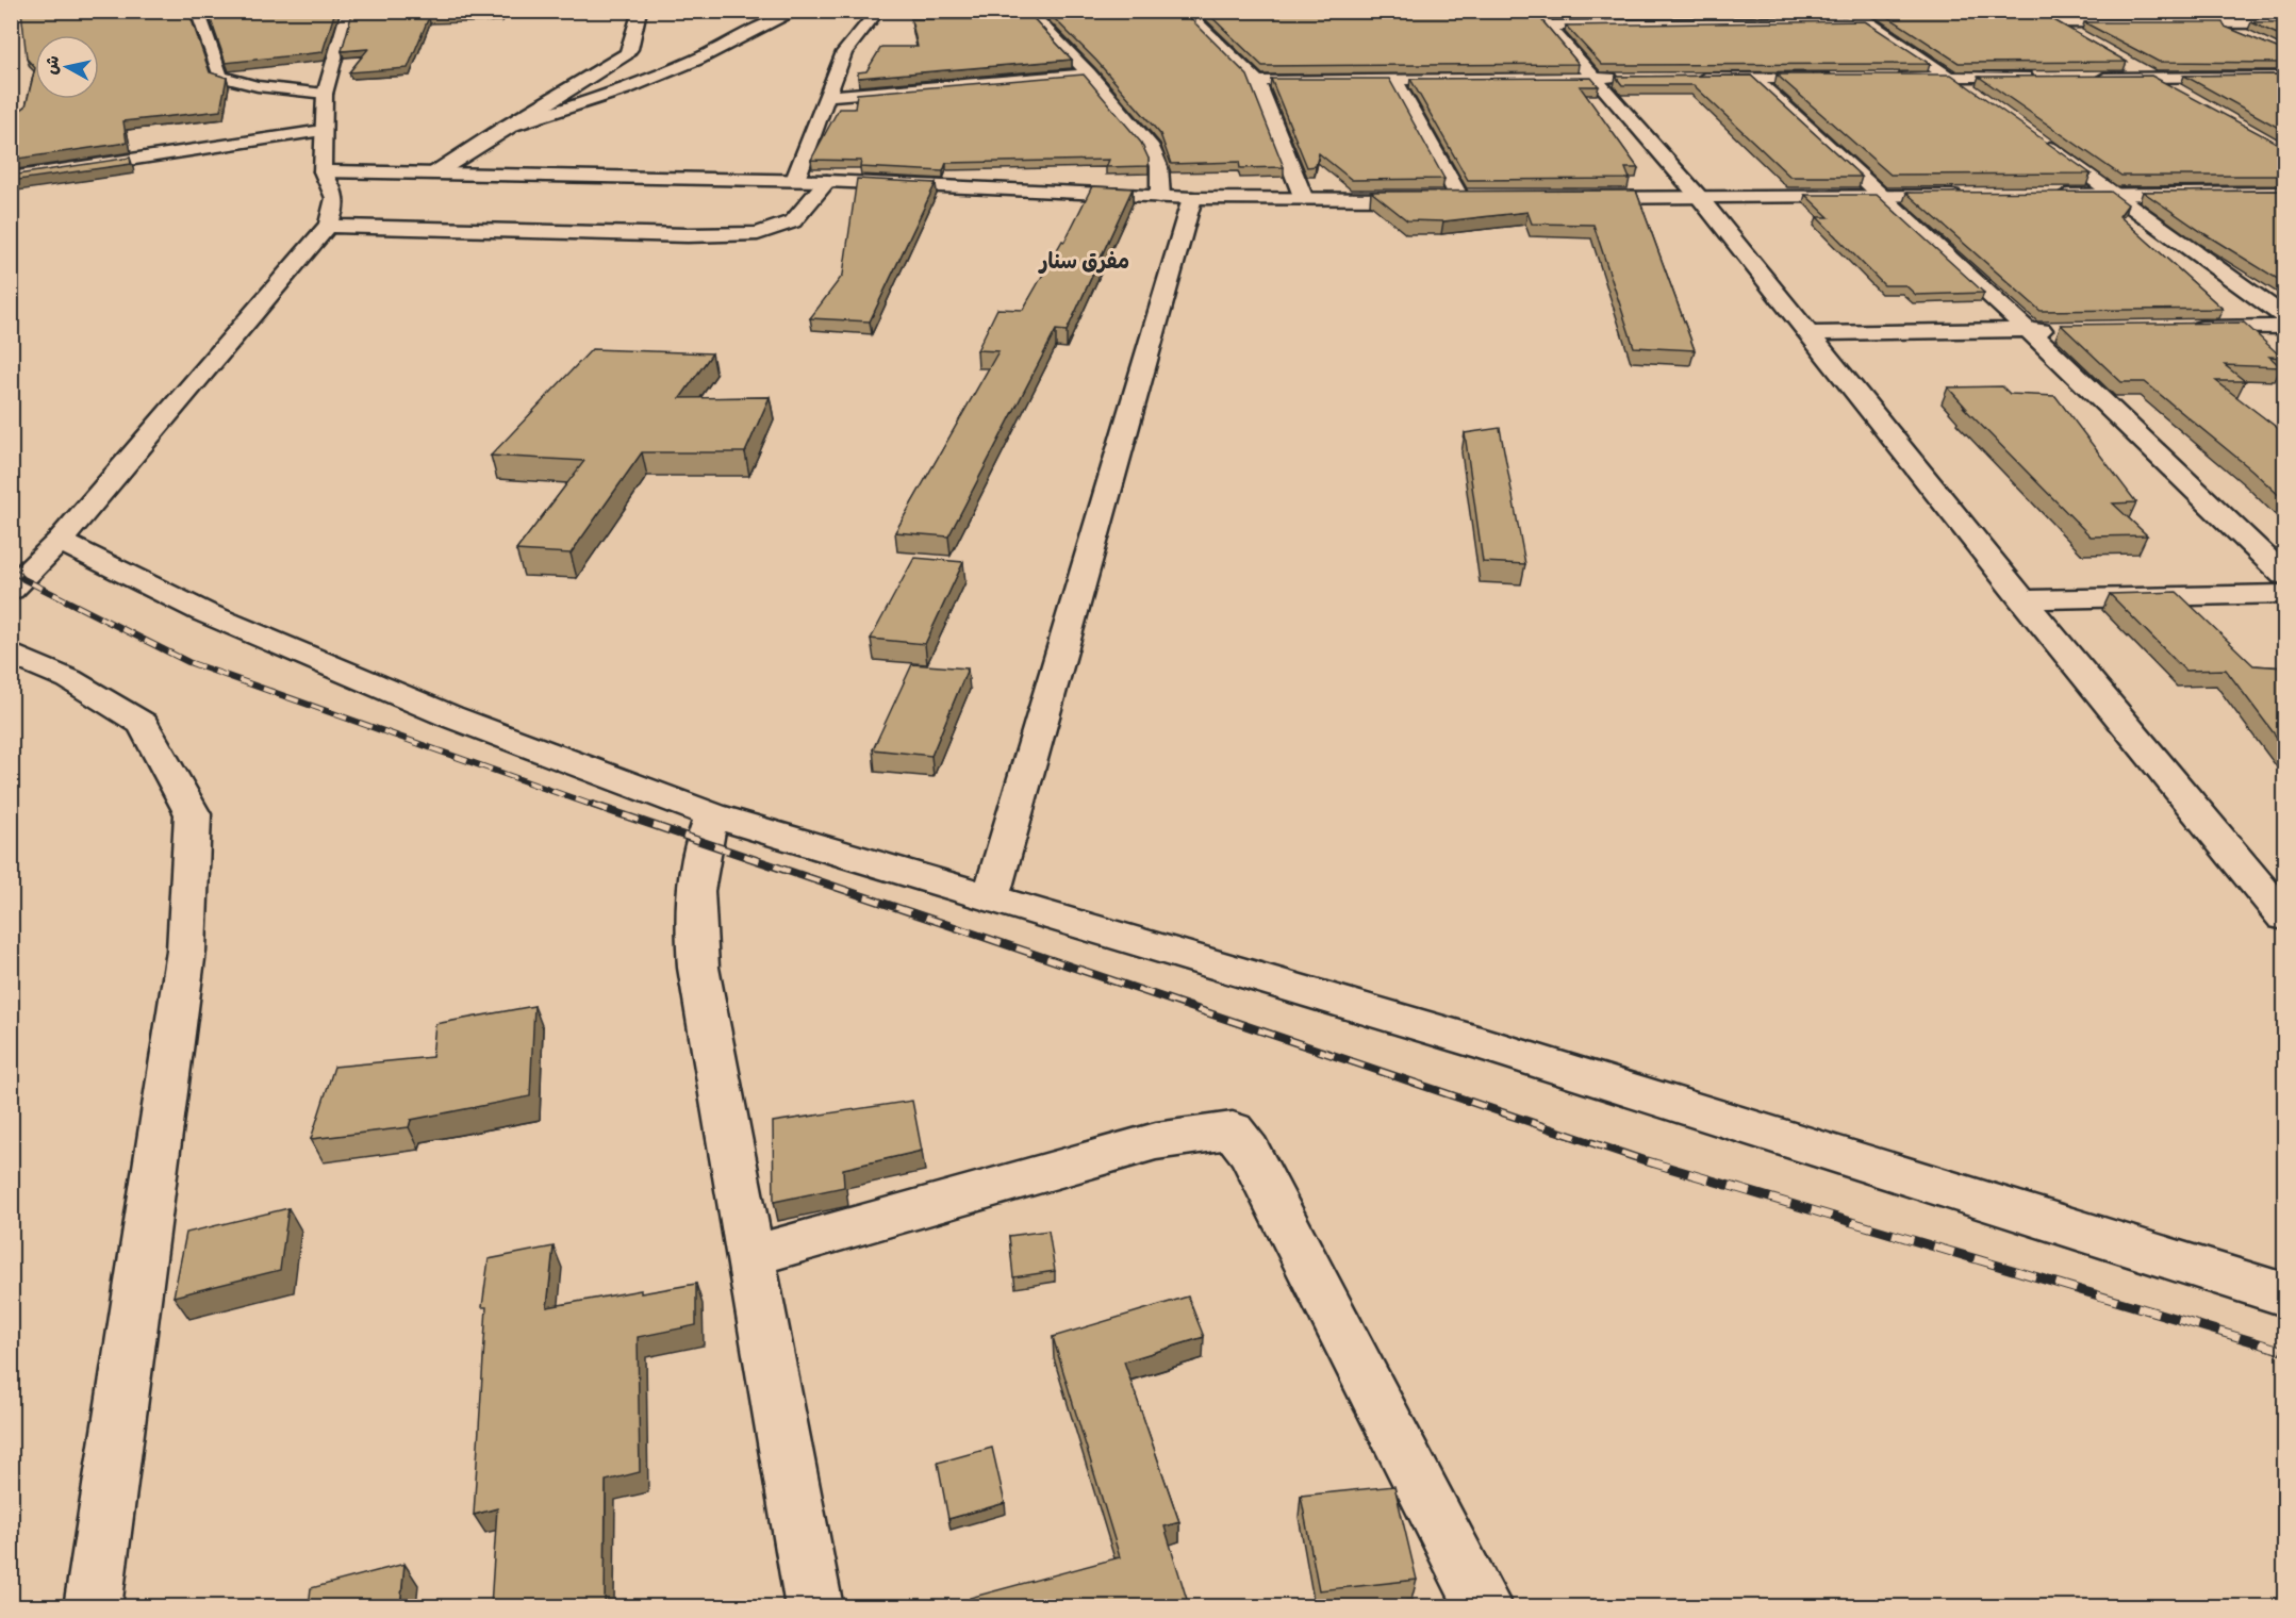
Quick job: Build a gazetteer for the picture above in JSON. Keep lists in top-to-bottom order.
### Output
{
  "districts": ["مفرق سنار"],
  "north": "left"
}
